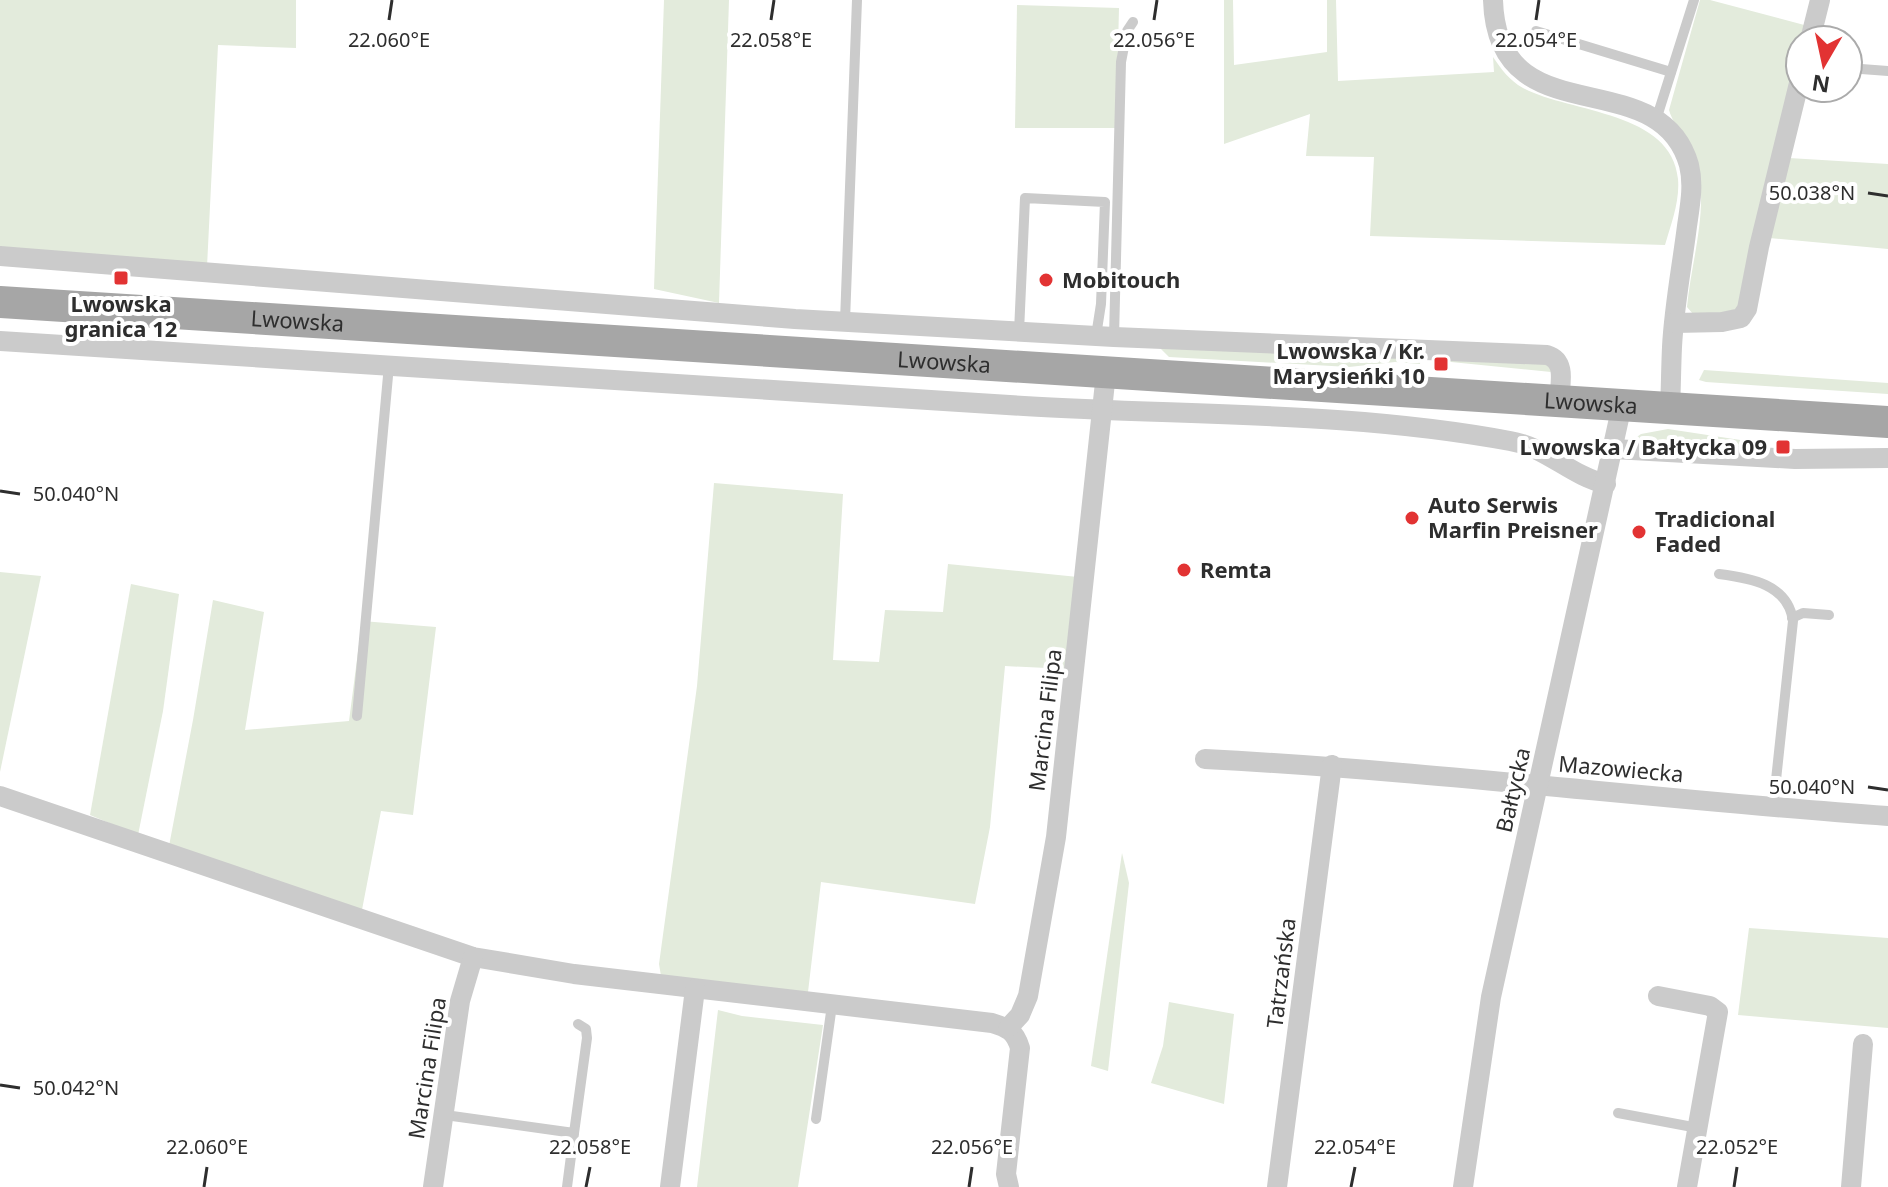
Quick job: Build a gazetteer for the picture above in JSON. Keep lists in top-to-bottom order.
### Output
{
  "streets": {
    "main road": ["Lwowska"],
    "street": [
      "Marcina Filipa",
      "Mazowiecka",
      "Bałtycka",
      "Tatrzańska"
    ]
  },
  "crossings": [
    ["Lwowska", "Marcina Filipa"],
    ["Lwowska", "Bałtycka"],
    ["Mazowiecka", "Bałtycka"],
    ["Mazowiecka", "Tatrzańska"]
  ],
  "places": {
    "transit": ["Lwowska granica 12", "Lwowska / Kr. Marysieńki 10", "Lwowska / Bałtycka 09"],
    "other": [
      "Mobitouch",
      "Auto Serwis Marfin Preisner",
      "Tradicional Faded",
      "Remta"
    ]
  },
  "north": "bottom",
  "coordinates": [
    "22.060°E",
    "22.058°E",
    "22.056°E",
    "22.054°E",
    "50.038°N",
    "50.040°N",
    "50.042°N",
    "22.052°E"
  ]
}
